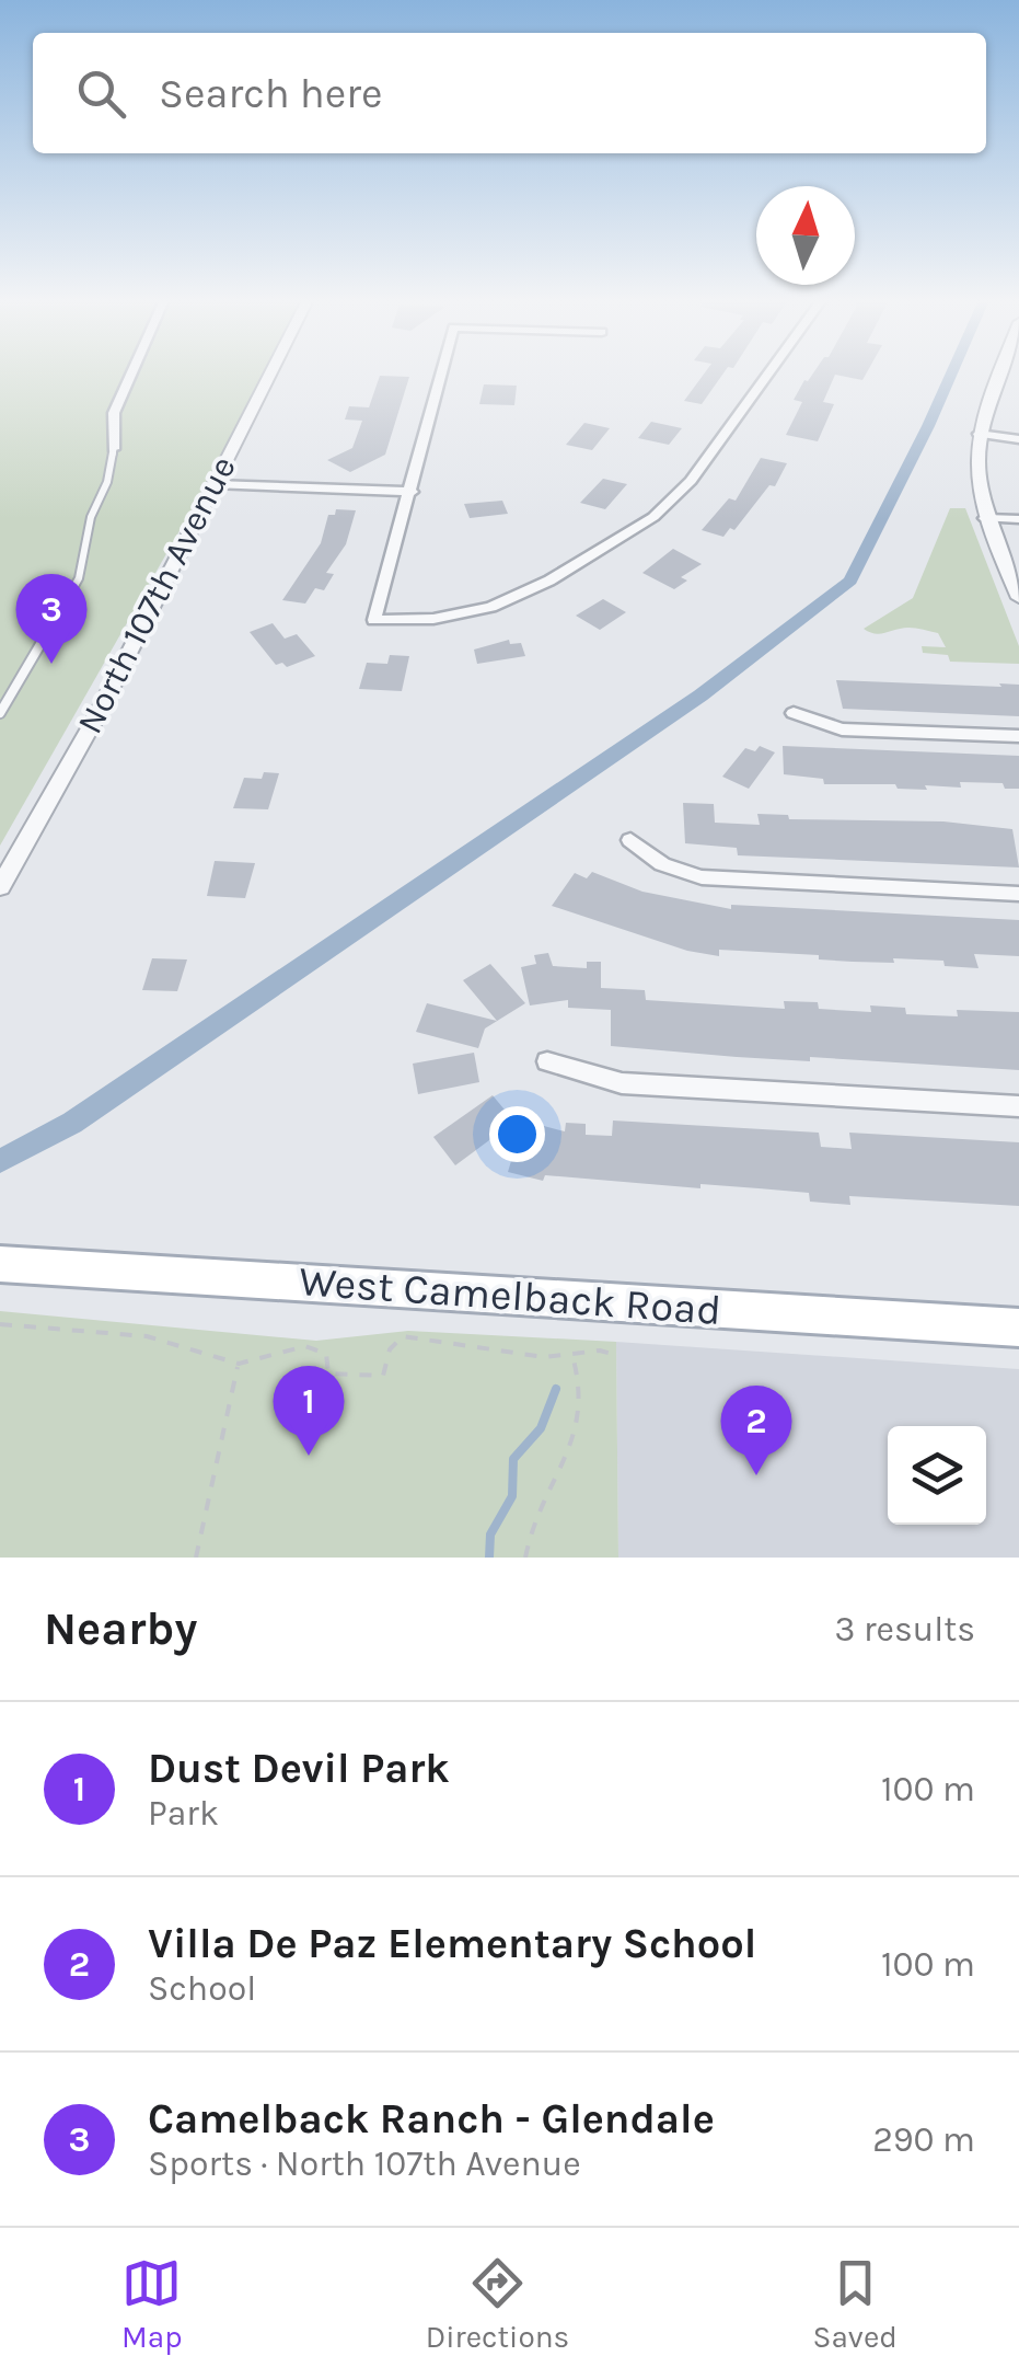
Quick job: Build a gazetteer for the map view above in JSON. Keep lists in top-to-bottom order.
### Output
{
  "streets": {
    "main road": ["West Camelback Road"],
    "street": ["North 107th Avenue"]
  },
  "north": "top",
  "page": {
    "search": "Search here",
    "pins": ["3", "1", "2"],
    "heading": ["Nearby", "3 results"],
    "list": [
      {
        "mark": "1",
        "name": "Dust Devil Park",
        "note": "Park",
        "value": "100 m"
      },
      {
        "mark": "2",
        "name": "Villa De Paz Elementary School",
        "note": "School",
        "value": "100 m"
      },
      {
        "mark": "3",
        "name": "Camelback Ranch - Glendale",
        "note": "Sports · North 107th Avenue",
        "value": "290 m"
      }
    ],
    "nav": ["Map", "Directions", "Saved"]
  }
}
